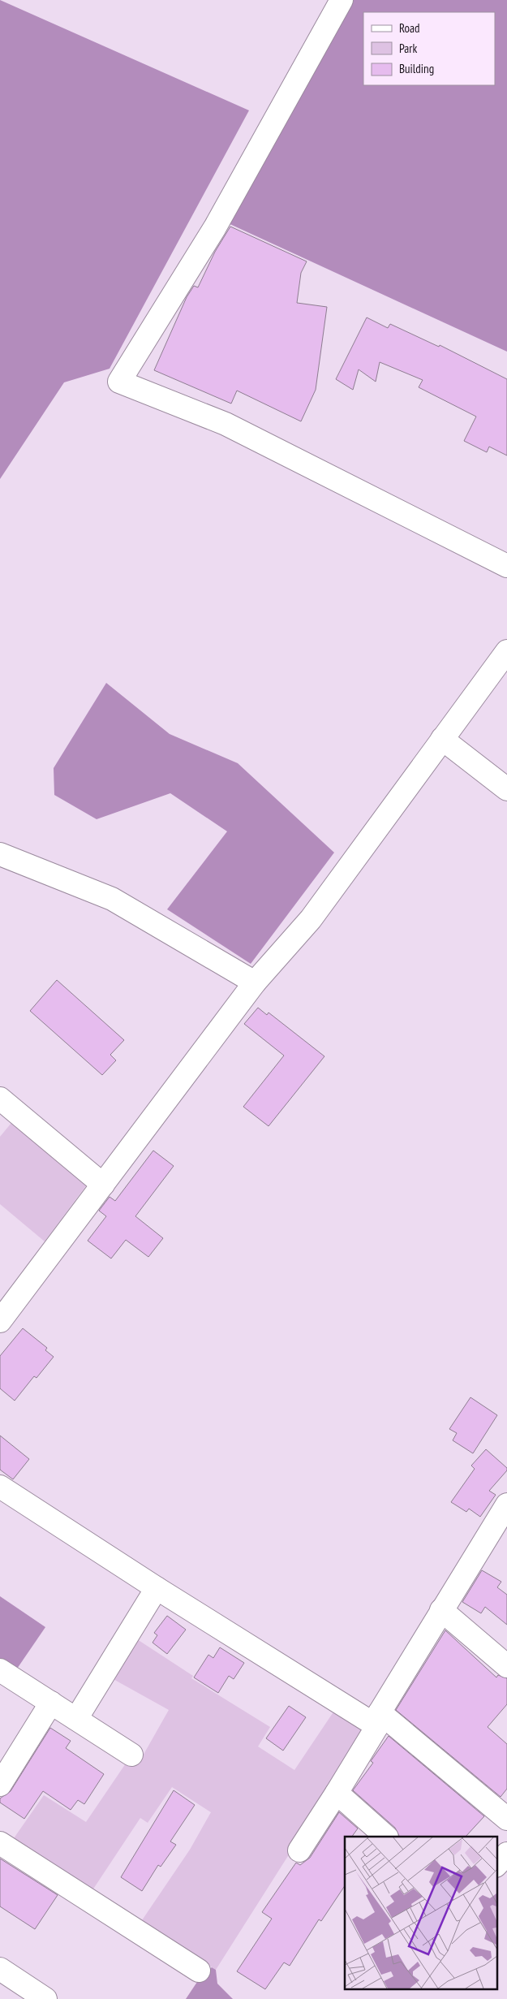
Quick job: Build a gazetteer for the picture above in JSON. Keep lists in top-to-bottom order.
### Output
{
  "legend": ["Road", "Park", "Building"]
}
